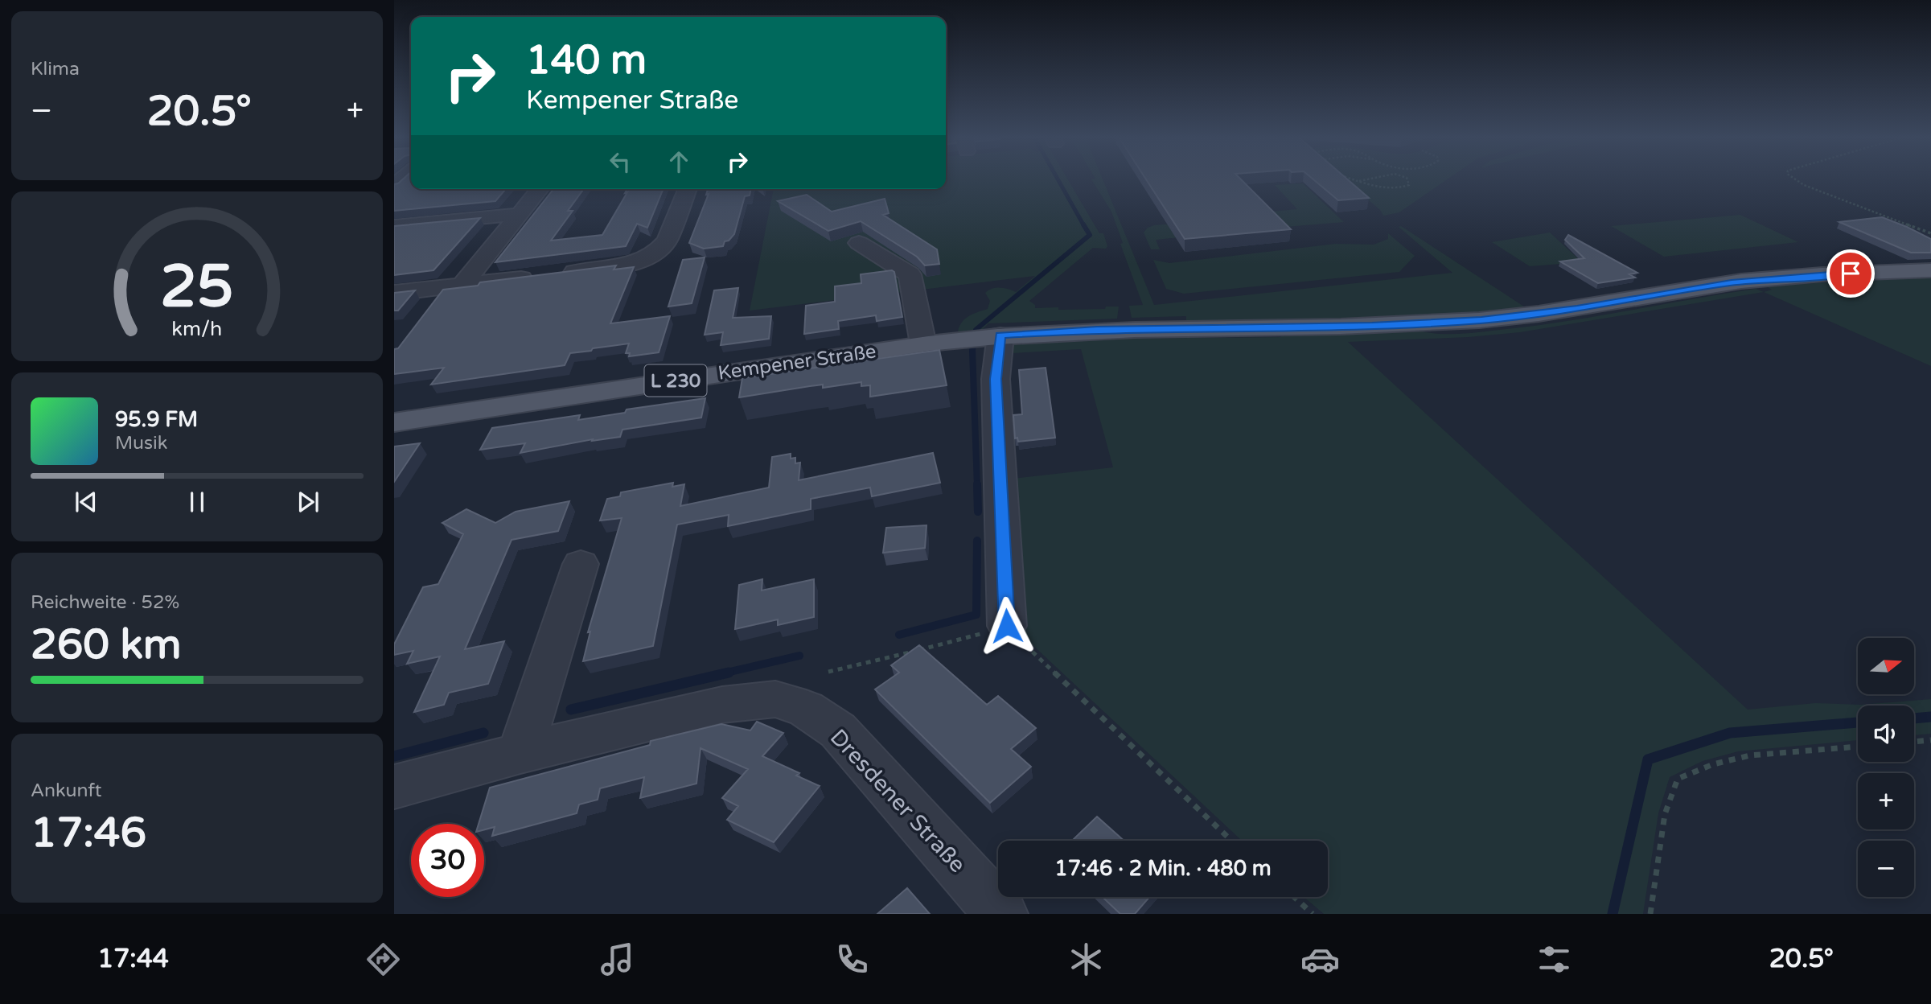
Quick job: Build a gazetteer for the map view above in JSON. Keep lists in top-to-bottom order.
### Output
{
  "streets": {
    "main road": ["Kempener Straße", "L 230"],
    "street": ["Dresdener Straße"]
  },
  "north": "right",
  "page": {
    "tile": [
      "Klima",
      ["Reichweite · 52%", "260 km"],
      ["Ankunft", "17:46"]
    ],
    "turn": ["140 m", "Kempener Straße"],
    "heat": ["−", "20.5°", "+"],
    "song": ["95.9 FM", "Musik"],
    "map_buttons": ["+", "−"],
    "limit": "30",
    "trip": "17:46 · 2 Min. · 480 m",
    "tabs": ["17:44", "20.5°"],
    "gauge": ["25", "km/h"]
  }
}
